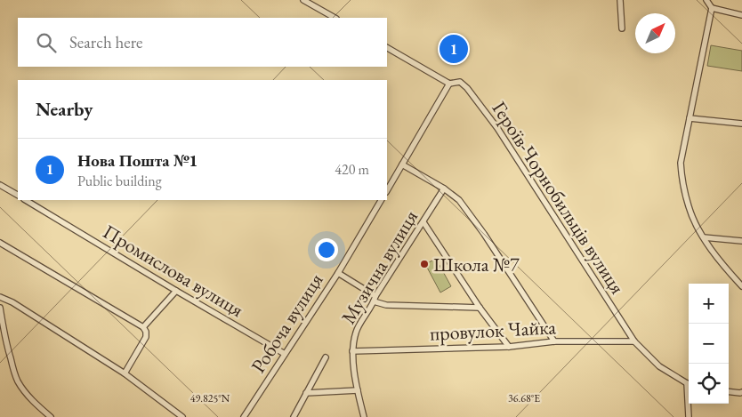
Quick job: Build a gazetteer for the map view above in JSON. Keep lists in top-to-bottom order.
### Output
{
  "streets": {
    "street": [
      "Героїв-Чорнобильців вулиця",
      "Музична вулиця",
      "Промислова вулиця",
      "Робоча вулиця",
      "провулок Чайка"
    ]
  },
  "crossings": [
    ["Героїв-Чорнобильців вулиця", "провулок Чайка"],
    ["Музична вулиця", "провулок Чайка"],
    ["Промислова вулиця", "Робоча вулиця"]
  ],
  "places": ["Школа №7"],
  "north": "top right",
  "page": {
    "search": "Search here",
    "pins": "1",
    "heading": "Nearby",
    "list": [
      {
        "mark": "1",
        "name": "Нова Пошта №1",
        "note": "Public building",
        "value": "420 m"
      }
    ],
    "map_buttons": ["+", "−"]
  },
  "coordinates": ["36.68°E", "49.825°N"]
}
